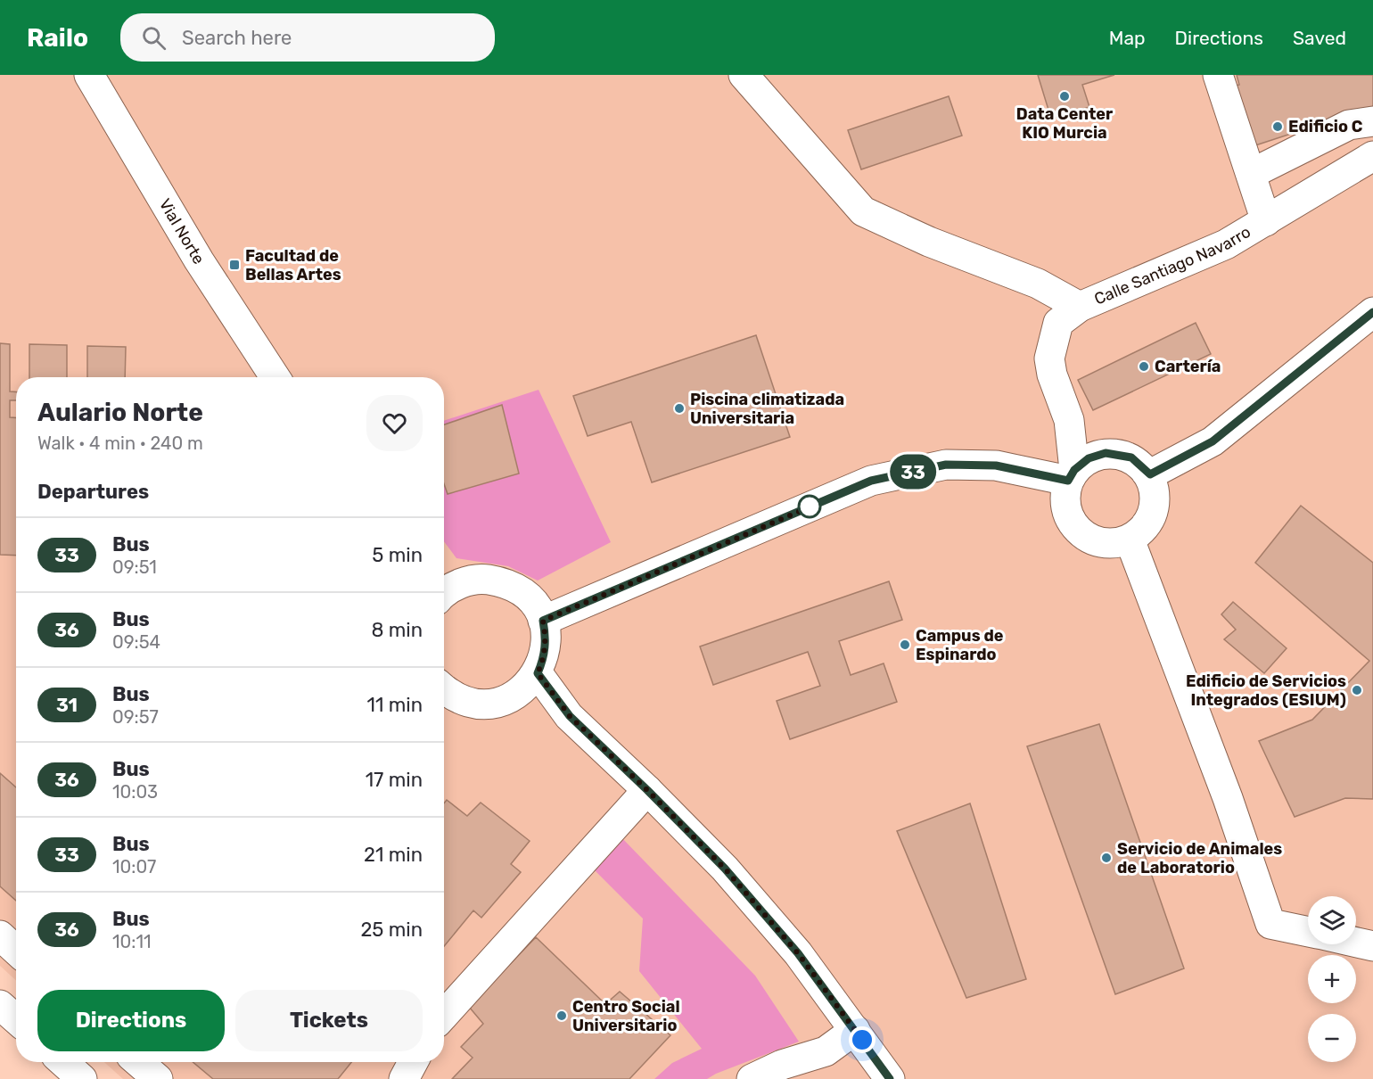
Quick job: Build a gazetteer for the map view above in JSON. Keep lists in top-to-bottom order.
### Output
{
  "streets": {
    "street": ["Vial Norte", "Calle Santiago Navarro"]
  },
  "places": {
    "other": [
      "Data Center KIO Murcia",
      "Edificio C",
      "Cartería",
      "Piscina climatizada Universitaria",
      "Campus de Espinardo",
      "Edificio de Servicios Integrados (ESIUM)",
      "Servicio de Animales de Laboratorio",
      "Centro Social Universitario"
    ],
    "transit": ["Facultad de Bellas Artes"]
  },
  "lines": ["bus line 33"],
  "page": {
    "header": "Railo",
    "search": "Search here",
    "nav": ["Map", "Directions", "Saved"],
    "on_map": "33",
    "heading": [
      ["Aulario Norte", "Walk · 4 min · 240 m"],
      "Departures"
    ],
    "list": [
      {
        "mark": "33",
        "name": "Bus",
        "note": "09:51",
        "value": "5 min"
      },
      {
        "mark": "36",
        "name": "Bus",
        "note": "09:54",
        "value": "8 min"
      },
      {
        "mark": "31",
        "name": "Bus",
        "note": "09:57",
        "value": "11 min"
      },
      {
        "mark": "36",
        "name": "Bus",
        "note": "10:03",
        "value": "17 min"
      },
      {
        "mark": "33",
        "name": "Bus",
        "note": "10:07",
        "value": "21 min"
      },
      {
        "mark": "36",
        "name": "Bus",
        "note": "10:11",
        "value": "25 min"
      }
    ],
    "map_buttons": ["+", "−"],
    "buttons": ["Directions", "Tickets"]
  }
}
